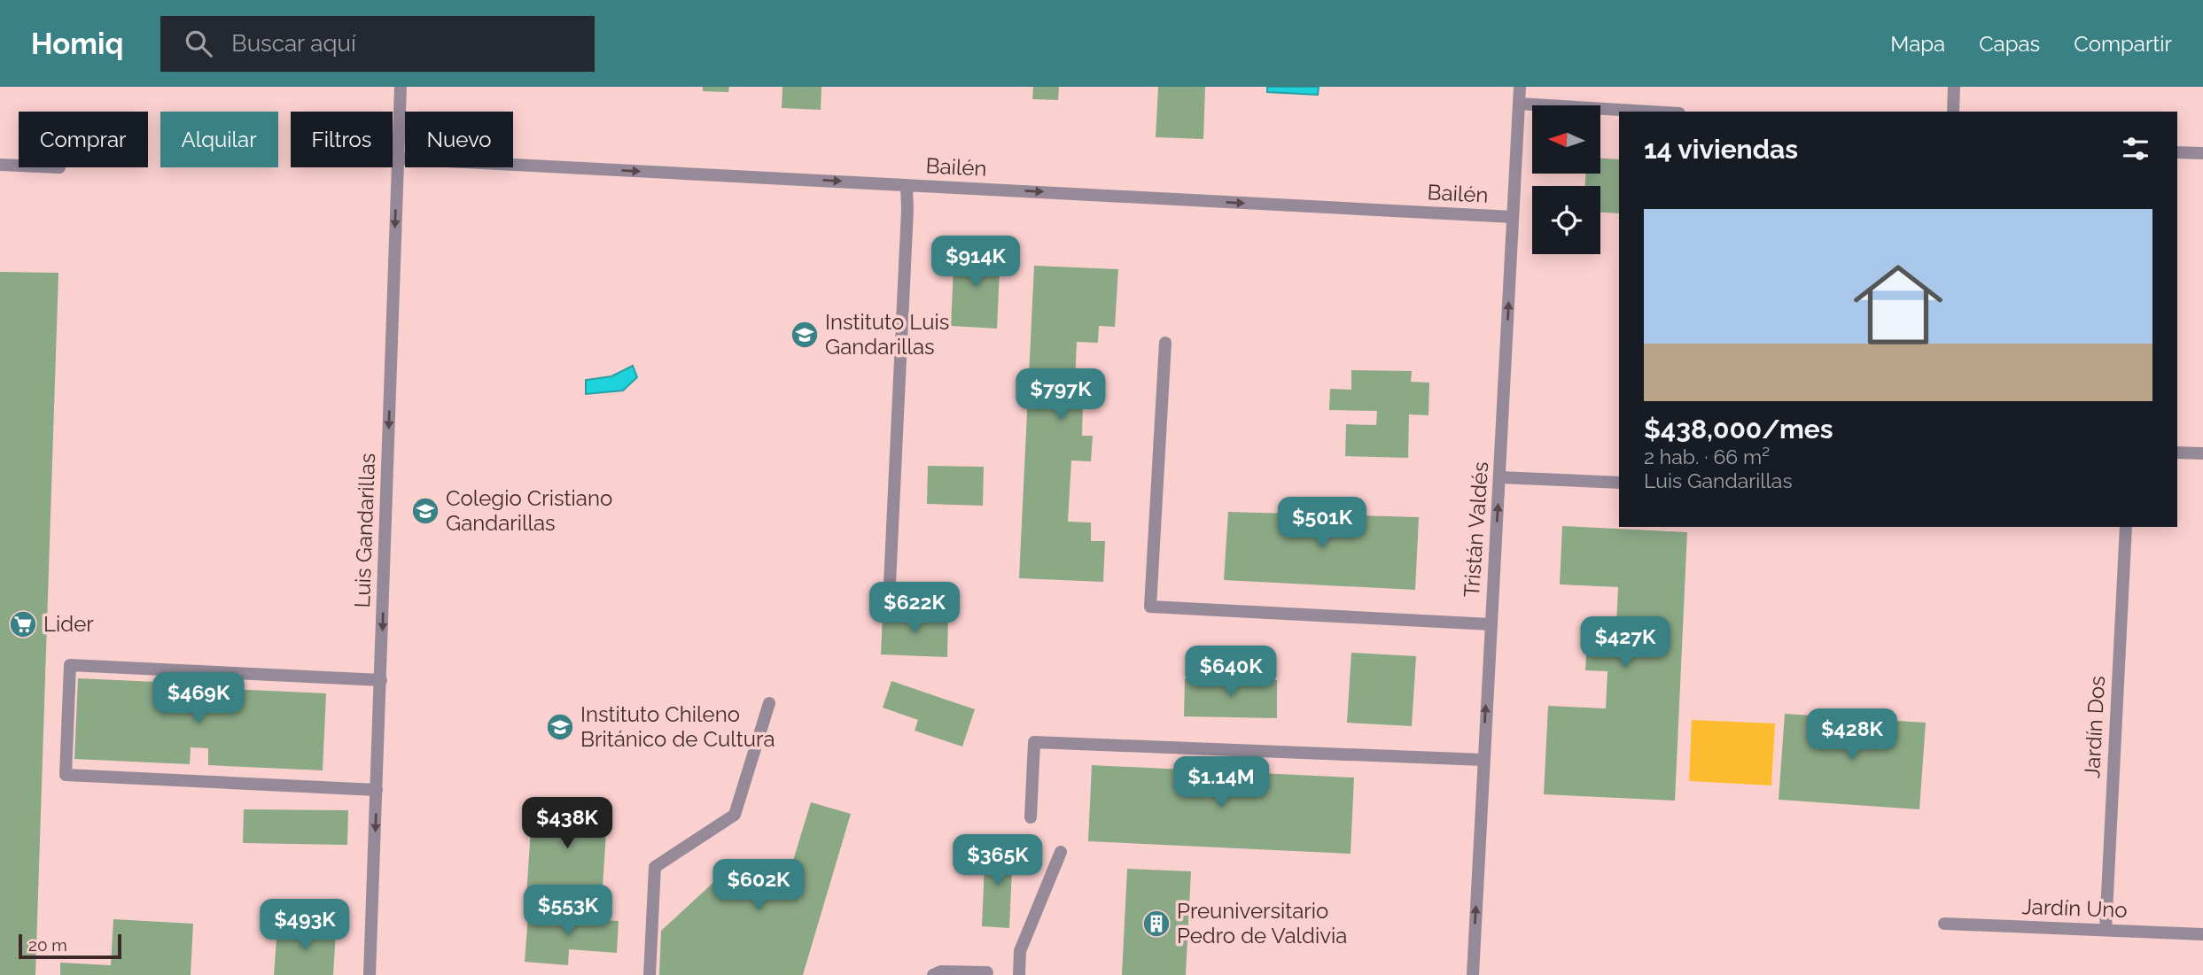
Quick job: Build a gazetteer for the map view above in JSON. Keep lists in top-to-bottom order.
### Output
{
  "streets": {
    "street": [
      "Bailén",
      "Tristán Valdés",
      "Luis Gandarillas",
      "Jardín Dos",
      "Jardín Uno"
    ]
  },
  "crossings": [
    ["Bailén", "Tristán Valdés"],
    ["Bailén", "Luis Gandarillas"],
    ["Jardín Dos", "Jardín Uno"]
  ],
  "one_way": ["Bailén", "Tristán Valdés", "Luis Gandarillas"],
  "places": {
    "school or university": ["Instituto Luis Gandarillas", "Colegio Cristiano Gandarillas", "Instituto Chileno Británico de Cultura"],
    "supermarket": ["Lider"],
    "building": ["Preuniversitario Pedro de Valdivia"]
  },
  "scale_bar": "20 m",
  "north": "left",
  "page": {
    "header": "Homiq",
    "search": "Buscar aquí",
    "nav": ["Mapa", "Capas", "Compartir"],
    "chip": [
      "Comprar",
      "Alquilar",
      "Filtros",
      "Nuevo"
    ],
    "heading": "14 viviendas",
    "list": [
      {
        "name": "$438,000/mes",
        "note": "2 hab. · 66 m² · Luis Gandarillas"
      }
    ],
    "price": [
      "$914K",
      "$797K",
      "$501K",
      "$622K",
      "$427K",
      "$640K",
      "$469K",
      "$428K",
      "$1.14M",
      "$438K",
      "$365K",
      "$602K",
      "$553K",
      "$493K"
    ],
    "scale": "20 m"
  }
}
